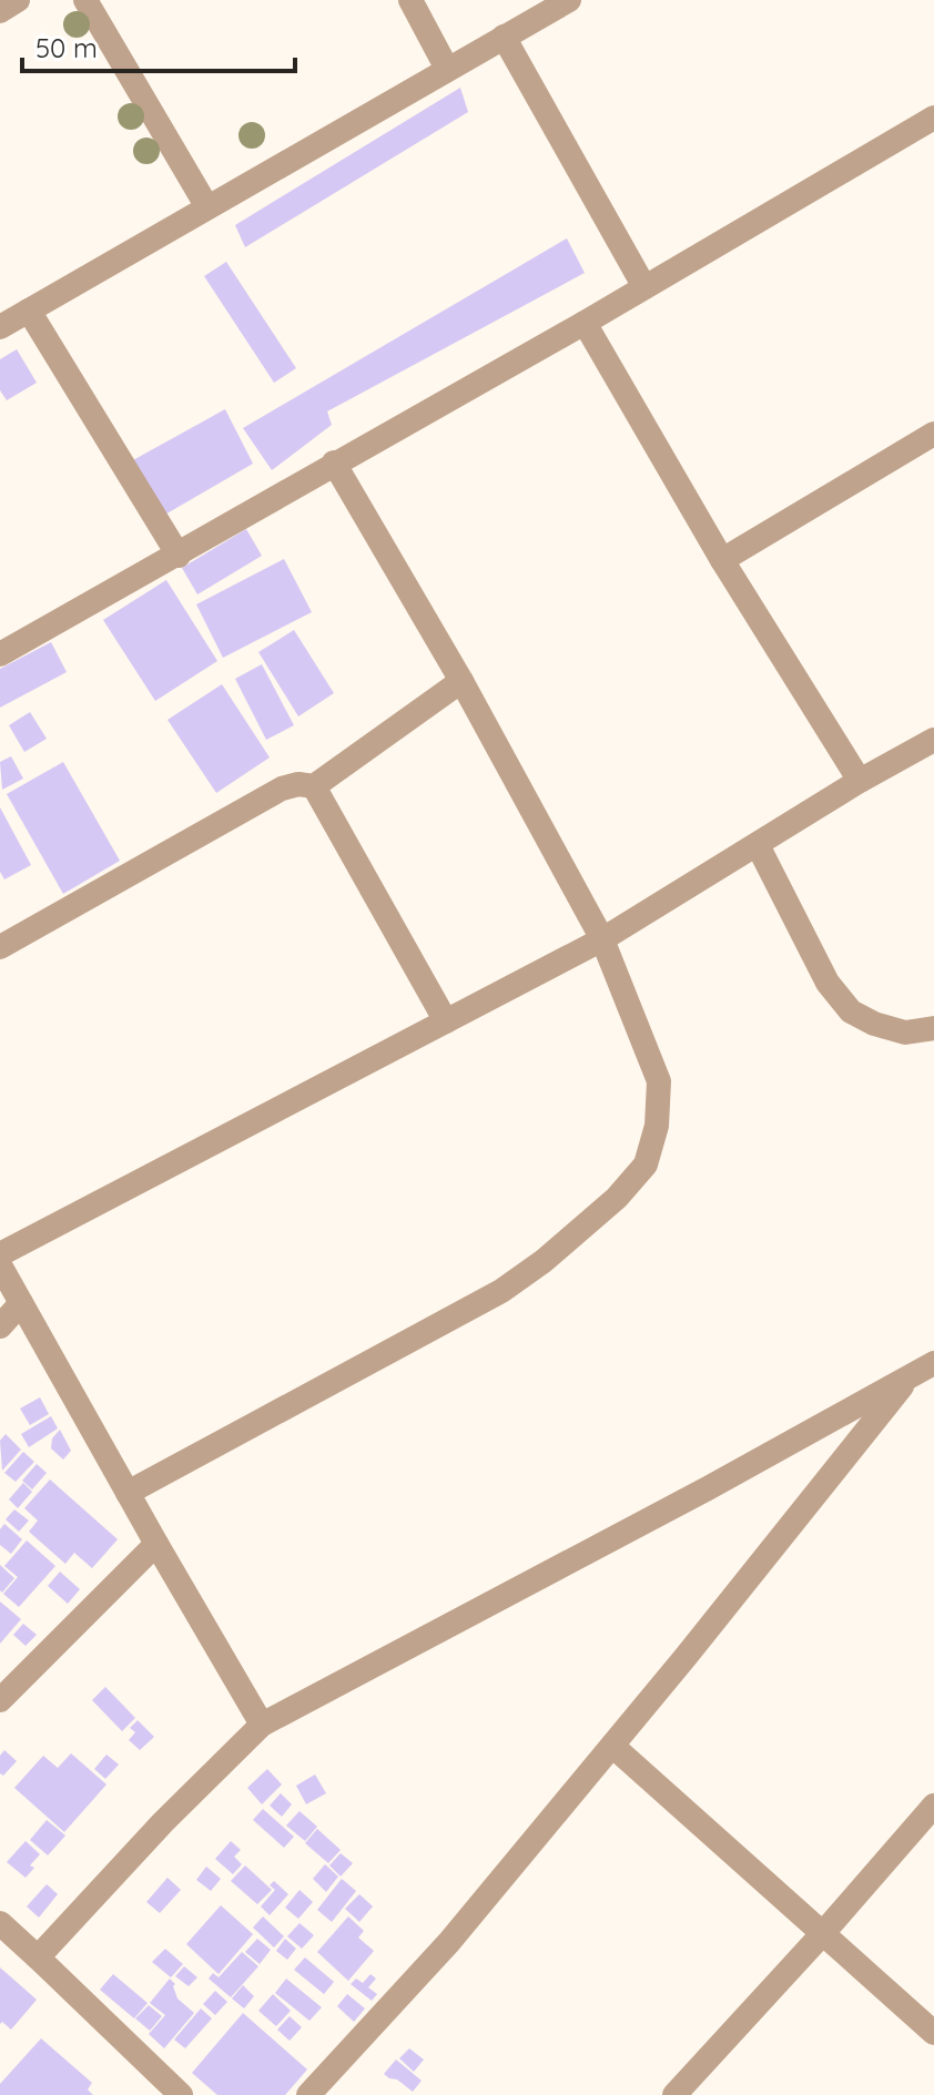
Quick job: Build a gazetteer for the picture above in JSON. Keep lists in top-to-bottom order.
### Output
{
  "scale_bar": "50 m"
}
